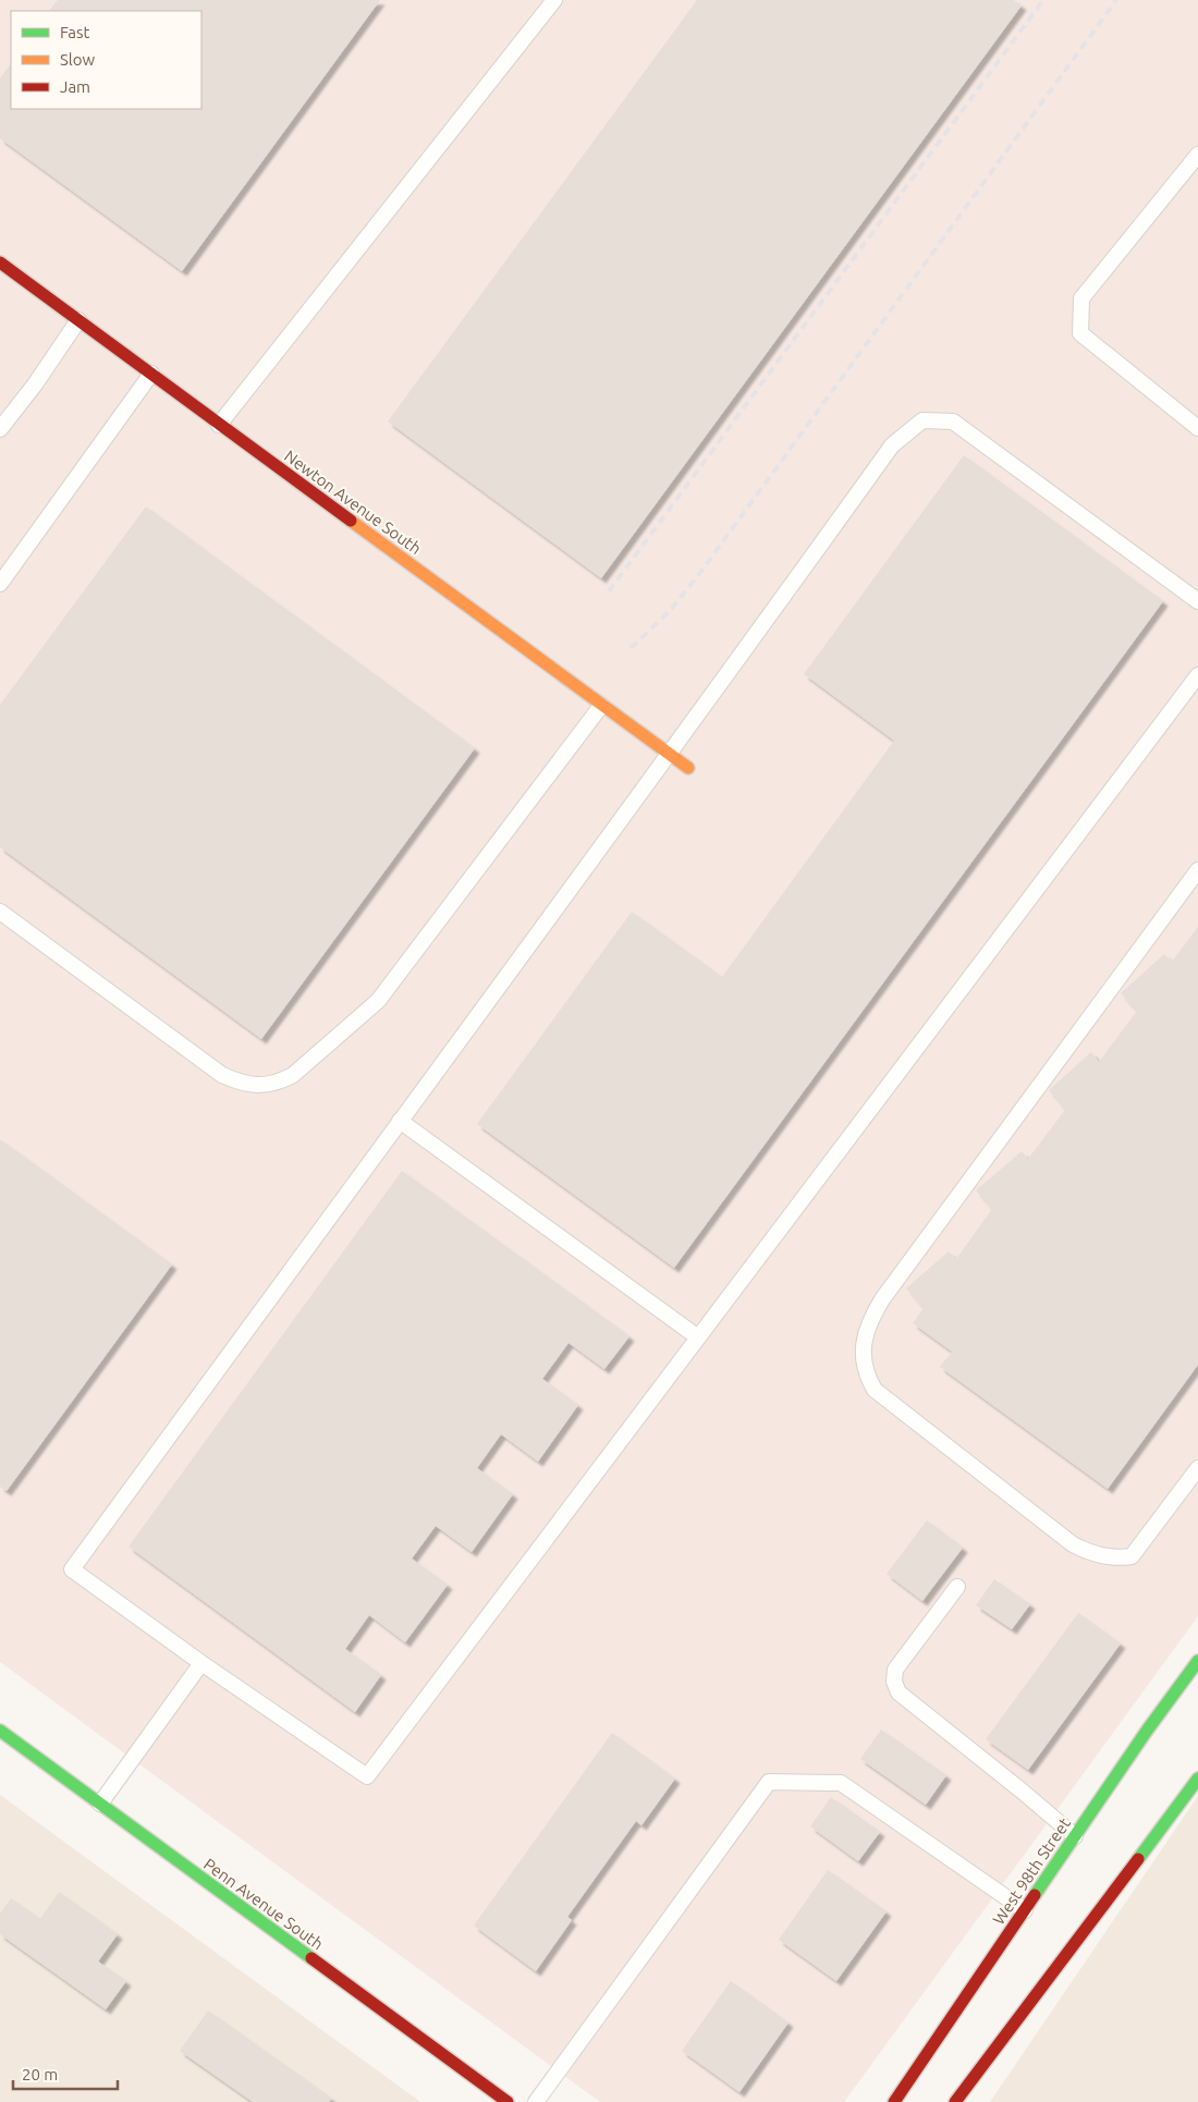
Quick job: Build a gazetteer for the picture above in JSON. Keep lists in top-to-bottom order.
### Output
{
  "streets": {
    "street": ["Newton Avenue South", "West 98th Street", "Penn Avenue South"]
  },
  "legend": ["Fast", "Slow", "Jam"],
  "scale_bar": "20 m"
}
